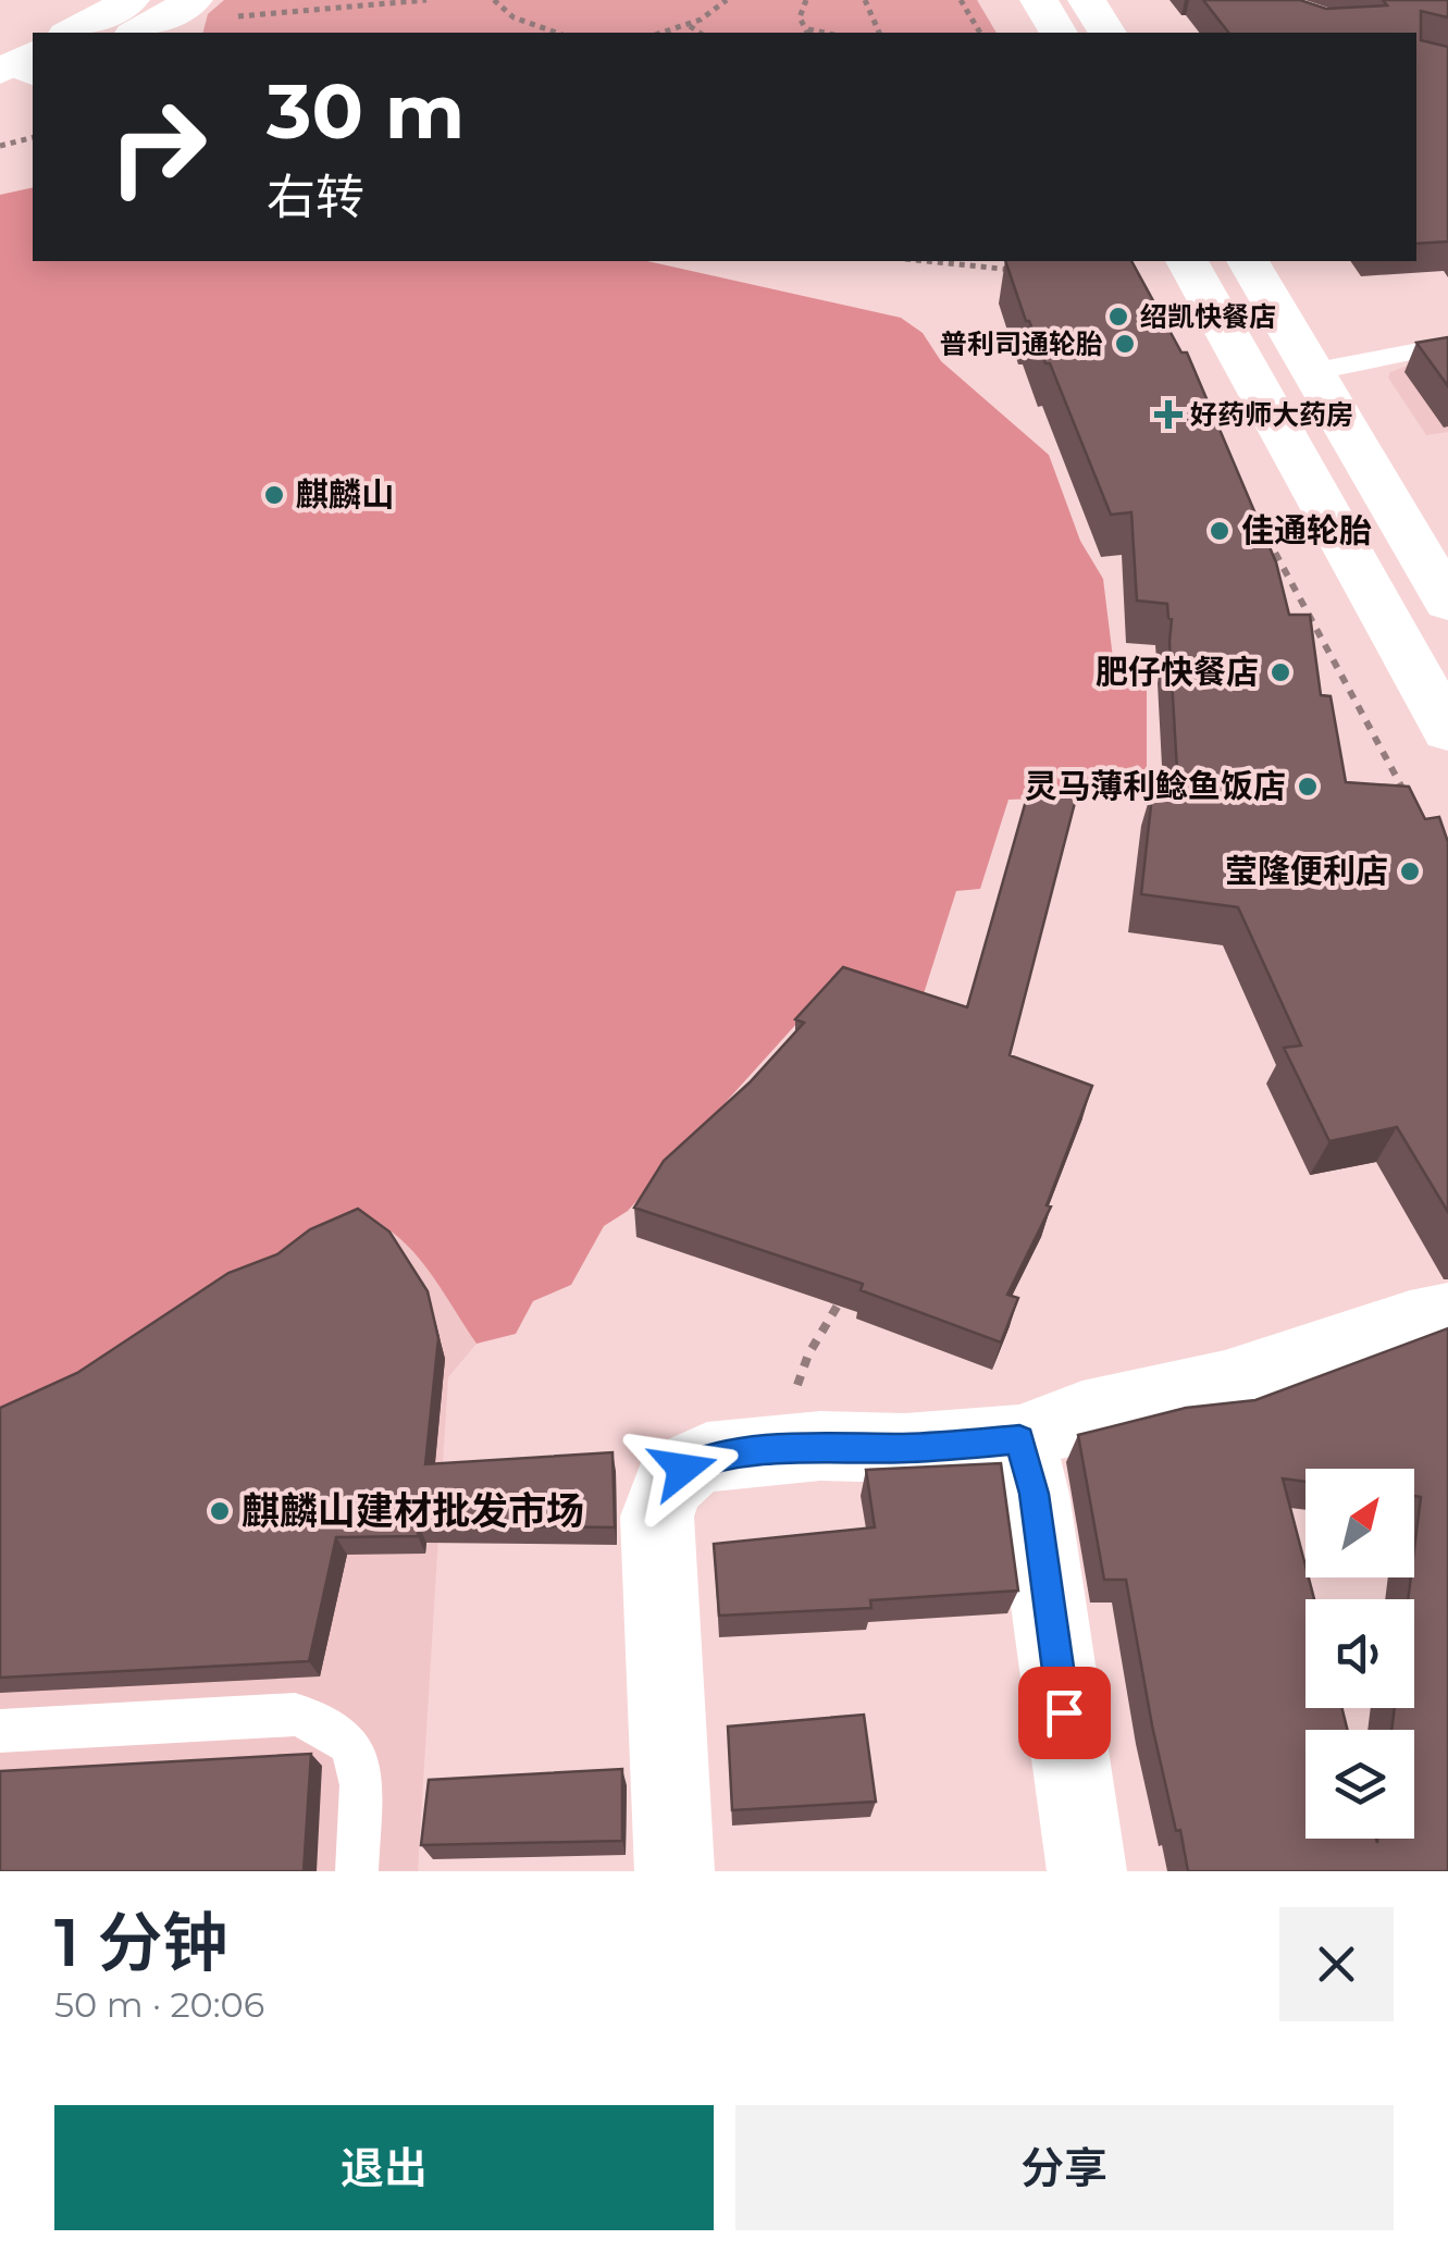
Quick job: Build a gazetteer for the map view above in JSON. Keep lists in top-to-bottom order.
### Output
{
  "places": {
    "other": [
      "绍凯快餐店",
      "普利司通轮胎",
      "麒麟山",
      "佳通轮胎",
      "肥仔快餐店",
      "灵马薄利鲶鱼饭店",
      "莹隆便利店",
      "麒麟山建材批发市场"
    ],
    "health": ["好药师大药房"]
  },
  "north": "top right",
  "page": {
    "turn": ["30 m", "右转"],
    "heading": ["1 分钟", "50 m · 20:06"],
    "buttons": ["退出", "分享"]
  }
}
